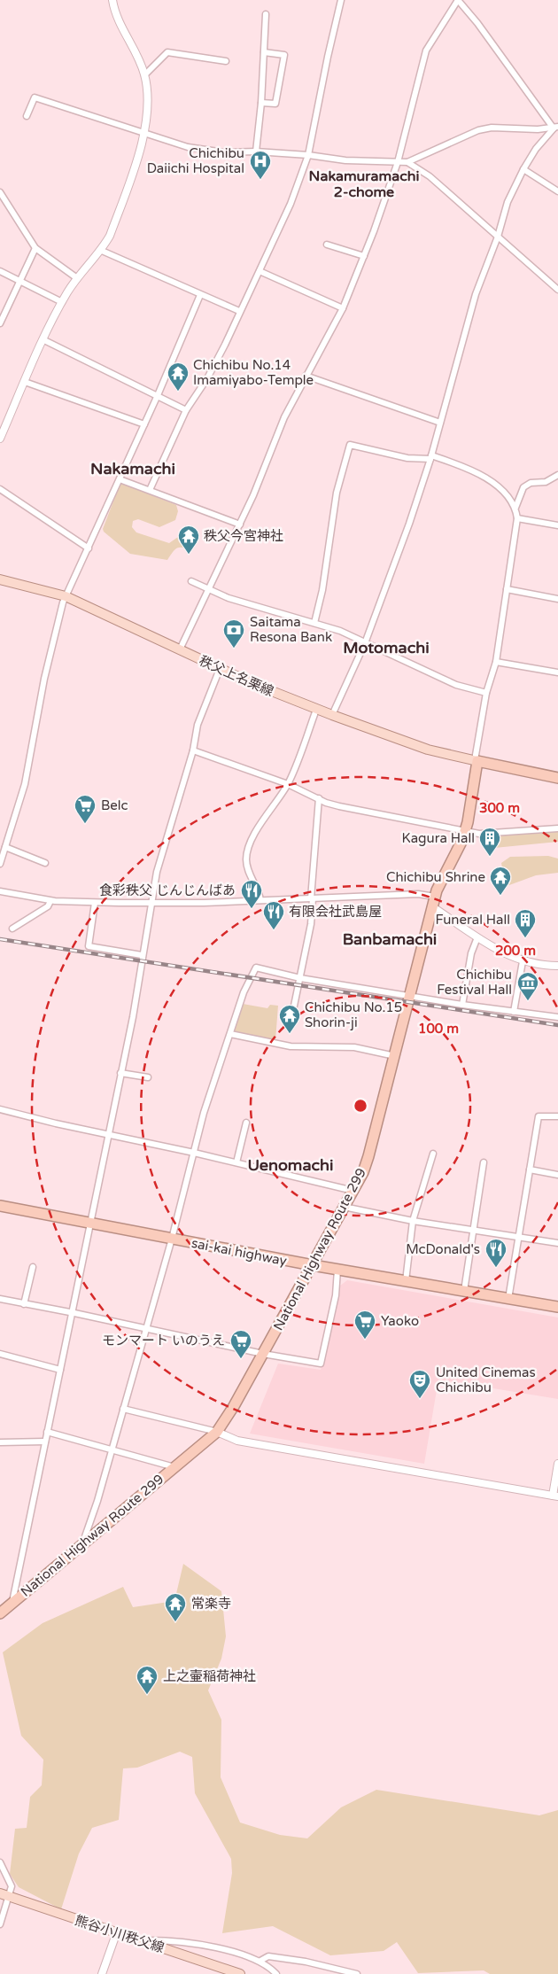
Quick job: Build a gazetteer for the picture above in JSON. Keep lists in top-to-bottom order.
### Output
{
  "streets": {
    "highway": ["National Highway Route 299", "sai-kai highway"],
    "main road": ["秩父上名栗線", "熊谷小川秩父線"]
  },
  "crossings": [
    ["秩父上名栗線", "National Highway Route 299"],
    ["National Highway Route 299", "sai-kai highway"]
  ],
  "districts": [
    "Nakamuramachi 2-chome",
    "Nakamachi",
    "Motomachi",
    "Banbamachi",
    "Uenomachi"
  ],
  "places": {
    "hospital": ["Chichibu Daiichi Hospital"],
    "temple": [
      "Chichibu No.14 Imamiyabo-Temple",
      "秩父今宮神社",
      "Chichibu Shrine",
      "Chichibu No.15 Shorin-ji",
      "常楽寺",
      "上之壷稲荷神社"
    ],
    "bank": ["Saitama Resona Bank"],
    "supermarket": ["Belc", "Yaoko", "モンマート いのうえ"],
    "building": ["Kagura Hall", "Funeral Hall"],
    "restaurant": ["食彩秩父 じんじんばあ", "有限会社武島屋", "McDonald's"],
    "museum": ["Chichibu Festival Hall"],
    "theatre": ["United Cinemas Chichibu"]
  },
  "rings": ["300 m", "200 m", "100 m"]
}
